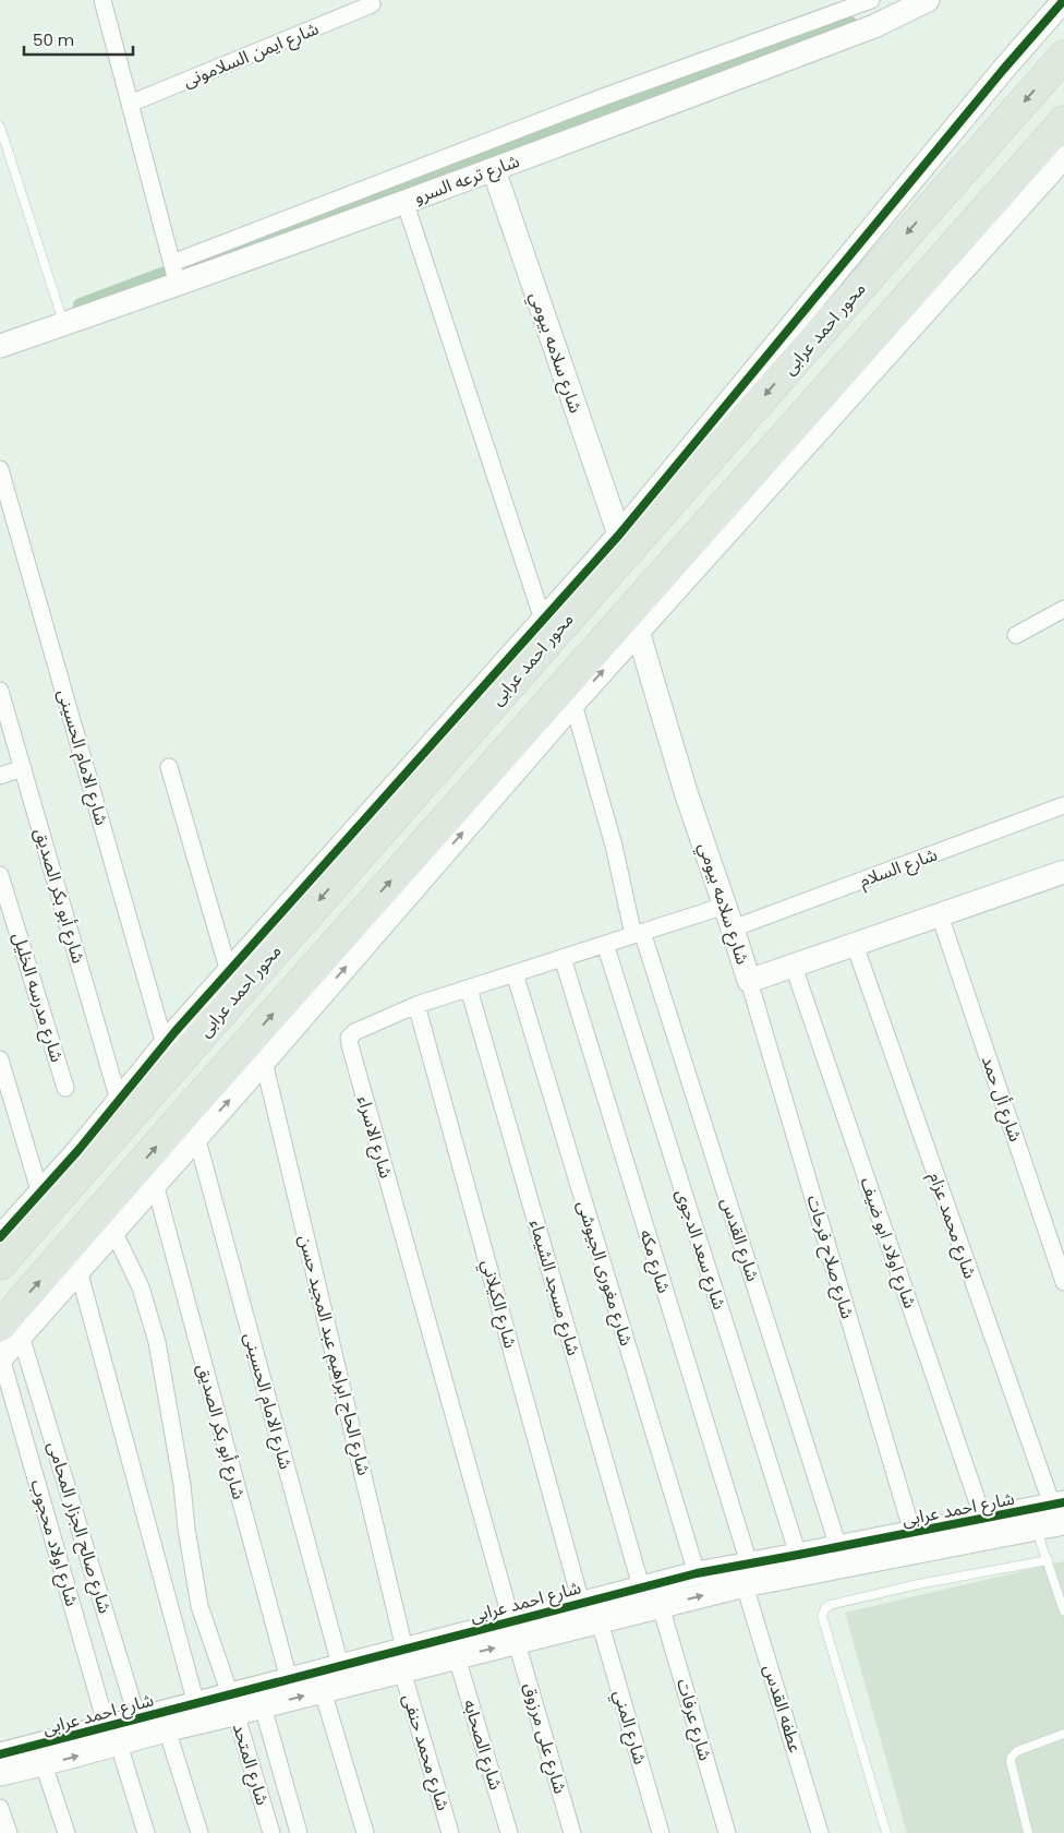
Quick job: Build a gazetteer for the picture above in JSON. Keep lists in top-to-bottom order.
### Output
{
  "streets": {
    "highway": ["محور احمد عرابى"],
    "street": [
      "شارع ايمن السلامونى",
      "شارع ترعه السرو",
      "شارع سلامه بيومي",
      "شارع الامام الحسينى",
      "شارع السلام",
      "شارع أبو بكر الصديق",
      "شارع مدرسه الخليل",
      "شارع أل حمد",
      "شارع الاسراء",
      "شارع محمد عزام",
      "شارع القدس",
      "شارع اولاد ابو ضيف",
      "شارع سعد الدجوى",
      "شارع صلاح فرحات",
      "شارع مكه",
      "شارع مغورى الجيوشى",
      "شارع مسجد الشيماء",
      "شارع الكيلاني",
      "شارع الحاج ابراهيم عبد المجيد حسن",
      "شارع احمد عرابى",
      "شارع صالح الجزار المحامى",
      "شارع اولاد محجوب",
      "عطفه القدس",
      "شارع عرفات",
      "شارع المني",
      "شارع على مرزوق",
      "شارع الصحابه",
      "شارع محمد حنفى",
      "شارع المتحد"
    ]
  },
  "crossings": [
    ["شارع ترعه السرو", "شارع سلامه بيومي"],
    ["شارع سلامه بيومي", "شارع السلام"],
    ["شارع سلامه بيومي", "شارع أل حمد"],
    ["شارع سلامه بيومي", "شارع الاسراء"],
    ["شارع سلامه بيومي", "شارع محمد عزام"],
    ["شارع سلامه بيومي", "شارع اولاد ابو ضيف"],
    ["شارع سلامه بيومي", "شارع صلاح فرحات"],
    ["شارع الامام الحسينى", "شارع احمد عرابى"],
    ["شارع أبو بكر الصديق", "شارع احمد عرابى"],
    ["شارع الاسراء", "شارع القدس"],
    ["شارع الاسراء", "شارع سعد الدجوى"],
    ["شارع الاسراء", "شارع مكه"],
    ["شارع الاسراء", "شارع مغورى الجيوشى"],
    ["شارع الاسراء", "شارع مسجد الشيماء"],
    ["شارع الاسراء", "شارع الكيلاني"],
    ["شارع الاسراء", "شارع احمد عرابى"],
    ["شارع الاسراء", "شارع على مرزوق"],
    ["شارع محمد عزام", "شارع احمد عرابى"],
    ["شارع القدس", "شارع احمد عرابى"],
    ["شارع اولاد ابو ضيف", "شارع احمد عرابى"],
    ["شارع سعد الدجوى", "شارع احمد عرابى"],
    ["شارع صلاح فرحات", "شارع احمد عرابى"],
    ["شارع مكه", "شارع احمد عرابى"],
    ["شارع مكه", "عطفه القدس"],
    ["شارع مغورى الجيوشى", "شارع احمد عرابى"],
    ["شارع مسجد الشيماء", "شارع احمد عرابى"],
    ["شارع الكيلاني", "شارع احمد عرابى"],
    ["شارع الحاج ابراهيم عبد المجيد حسن", "شارع احمد عرابى"],
    ["شارع الحاج ابراهيم عبد المجيد حسن", "شارع محمد حنفى"],
    ["شارع احمد عرابى", "شارع صالح الجزار المحامى"],
    ["شارع احمد عرابى", "شارع اولاد محجوب"],
    ["شارع احمد عرابى", "عطفه القدس"],
    ["شارع احمد عرابى", "شارع عرفات"],
    ["شارع احمد عرابى", "شارع المني"],
    ["شارع احمد عرابى", "شارع على مرزوق"],
    ["شارع احمد عرابى", "شارع الصحابه"],
    ["شارع احمد عرابى", "شارع محمد حنفى"],
    ["شارع احمد عرابى", "شارع المتحد"]
  ],
  "scale_bar": "50 m"
}
